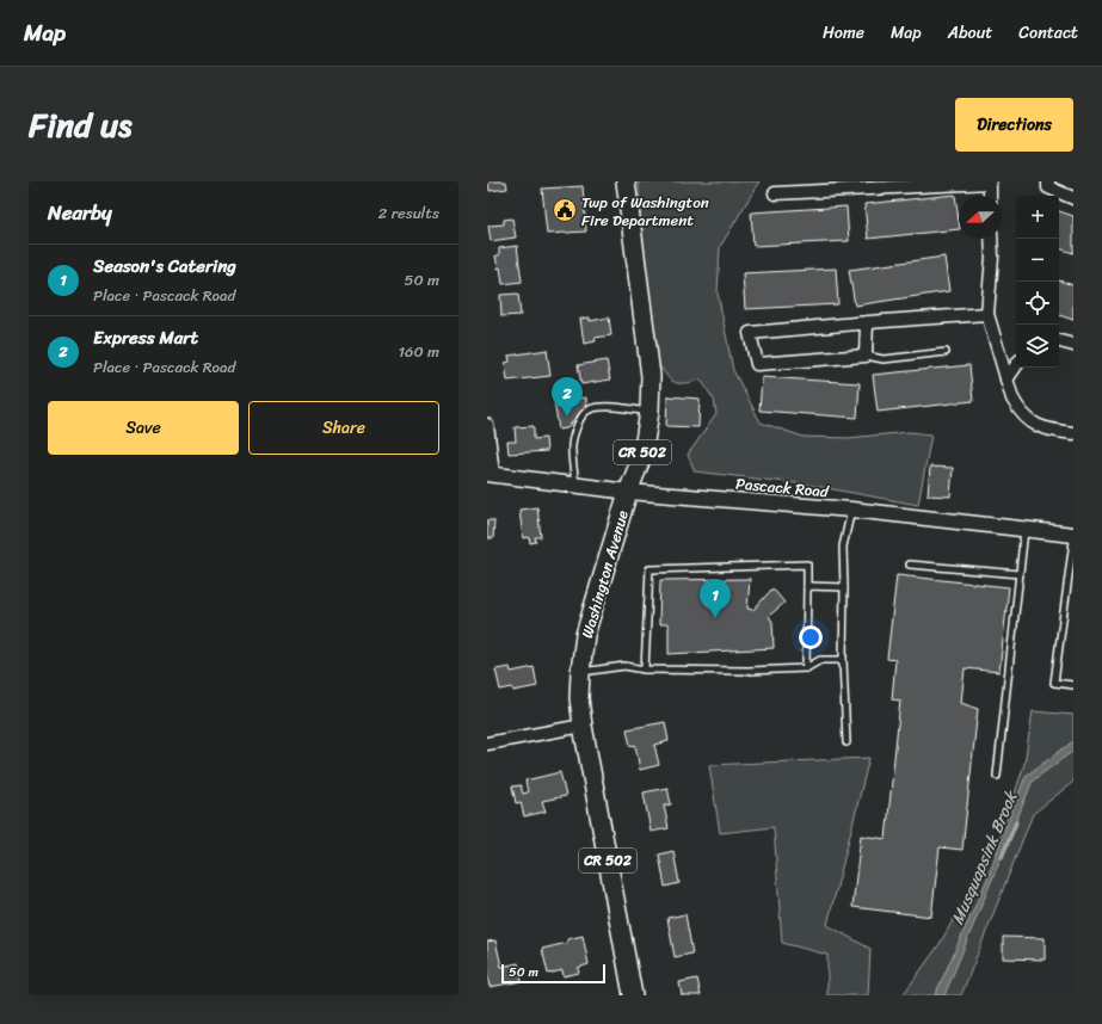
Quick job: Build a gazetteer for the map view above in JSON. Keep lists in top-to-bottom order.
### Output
{
  "streets": {
    "main road": ["CR 502", "Washington Avenue"],
    "street": ["Pascack Road"]
  },
  "crossings": [
    ["Pascack Road", "Washington Avenue"]
  ],
  "water": ["Musquapsink Brook"],
  "places": {
    "public building": ["Twp of Washington Fire Department"]
  },
  "scale_bar": "50 m",
  "north": "left",
  "page": {
    "header": "Map",
    "nav": [
      "Home",
      "Map",
      "About",
      "Contact"
    ],
    "title": "Find us",
    "buttons": [
      "Directions",
      ["Save", "Share"]
    ],
    "heading": ["Nearby", "2 results"],
    "map_buttons": ["+", "−"],
    "list": [
      {
        "mark": "1",
        "name": "Season's Catering",
        "note": "Place · Pascack Road",
        "value": "50 m"
      },
      {
        "mark": "2",
        "name": "Express Mart",
        "note": "Place · Pascack Road",
        "value": "160 m"
      }
    ],
    "pins": ["2", "1"],
    "scale": "50 m"
  }
}
